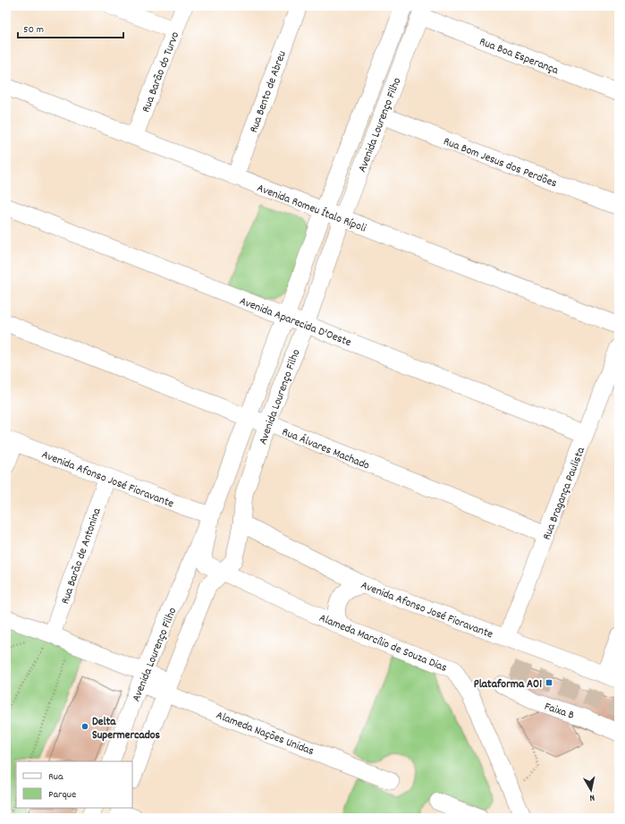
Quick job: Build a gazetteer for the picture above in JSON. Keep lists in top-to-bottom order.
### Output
{
  "streets": {
    "street": [
      "Rua Boa Esperança",
      "Rua Barão do Turvo",
      "Rua Bento de Abreu",
      "Avenida Lourenço Filho",
      "Rua Bom Jesus dos Perdões",
      "Avenida Romeu Ítalo Rípoli",
      "Avenida Aparecida D'Oeste",
      "Rua Álvares Machado",
      "Avenida Afonso José Fioravante",
      "Rua Bragança Paulista",
      "Rua Barão de Antonina",
      "Alameda Marcílio de Souza Dias",
      "Faixa B",
      "Alameda Nações Unidas"
    ]
  },
  "crossings": [
    ["Rua Boa Esperança", "Avenida Lourenço Filho"],
    ["Rua Barão do Turvo", "Avenida Romeu Ítalo Rípoli"],
    ["Rua Bento de Abreu", "Avenida Romeu Ítalo Rípoli"],
    ["Avenida Lourenço Filho", "Rua Bom Jesus dos Perdões"],
    ["Avenida Lourenço Filho", "Avenida Romeu Ítalo Rípoli"],
    ["Avenida Lourenço Filho", "Avenida Aparecida D'Oeste"],
    ["Avenida Lourenço Filho", "Rua Álvares Machado"],
    ["Avenida Lourenço Filho", "Avenida Afonso José Fioravante"],
    ["Avenida Lourenço Filho", "Alameda Marcílio de Souza Dias"],
    ["Avenida Lourenço Filho", "Alameda Nações Unidas"],
    ["Avenida Aparecida D'Oeste", "Rua Bragança Paulista"],
    ["Rua Álvares Machado", "Rua Bragança Paulista"],
    ["Avenida Afonso José Fioravante", "Rua Bragança Paulista"],
    ["Avenida Afonso José Fioravante", "Rua Barão de Antonina"],
    ["Avenida Afonso José Fioravante", "Alameda Marcílio de Souza Dias"],
    ["Rua Barão de Antonina", "Alameda Nações Unidas"]
  ],
  "places": {
    "transit": ["Plataforma A01"],
    "other": ["Delta Supermercados"]
  },
  "legend": ["Rua", "Parque"],
  "scale_bar": "50 m",
  "north": "bottom"
}
